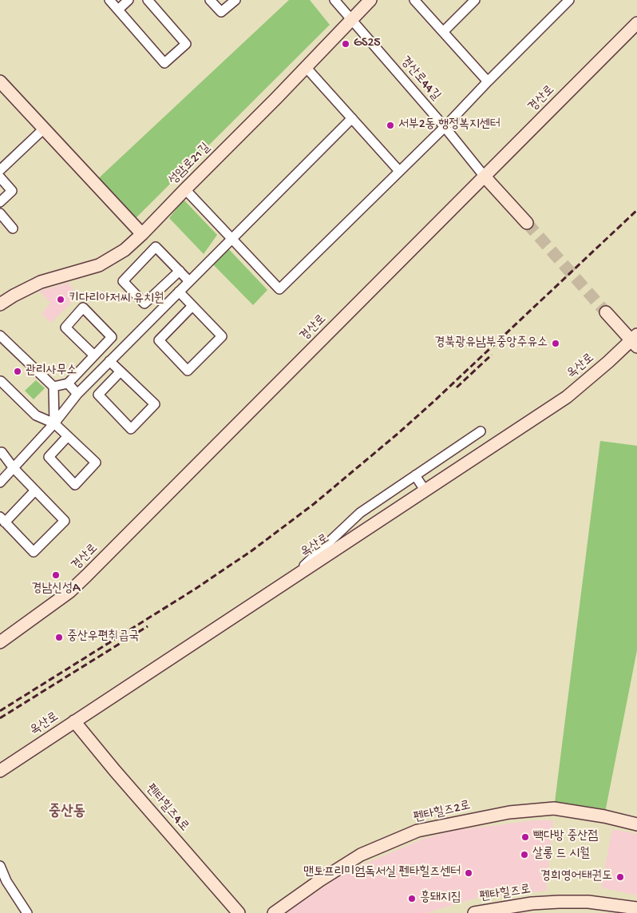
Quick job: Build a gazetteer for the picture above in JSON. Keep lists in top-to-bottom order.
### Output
{
  "streets": {
    "street": [
      "경산로44길",
      "경산로",
      "성암로21길",
      "옥산로",
      "펜타힐즈4로",
      "펜타힐즈2로",
      "펜타힐즈로"
    ]
  },
  "crossings": [
    ["경산로44길", "경산로"],
    ["경산로44길", "성암로21길"],
    ["옥산로", "펜타힐즈4로"]
  ],
  "districts": ["중산동"],
  "places": [
    "GS25",
    "서부2동 행정복지센터",
    "키다리아저씨 유치원",
    "경북광유남부중앙주유소",
    "관리사무소",
    "경남신성A",
    "중산우편취급국",
    "빽다방 중산점",
    "살롱 드 시월",
    "맨토프리미엄독서실 펜타힐즈센터",
    "경희영어태권도",
    "흥돼지집"
  ]
}
